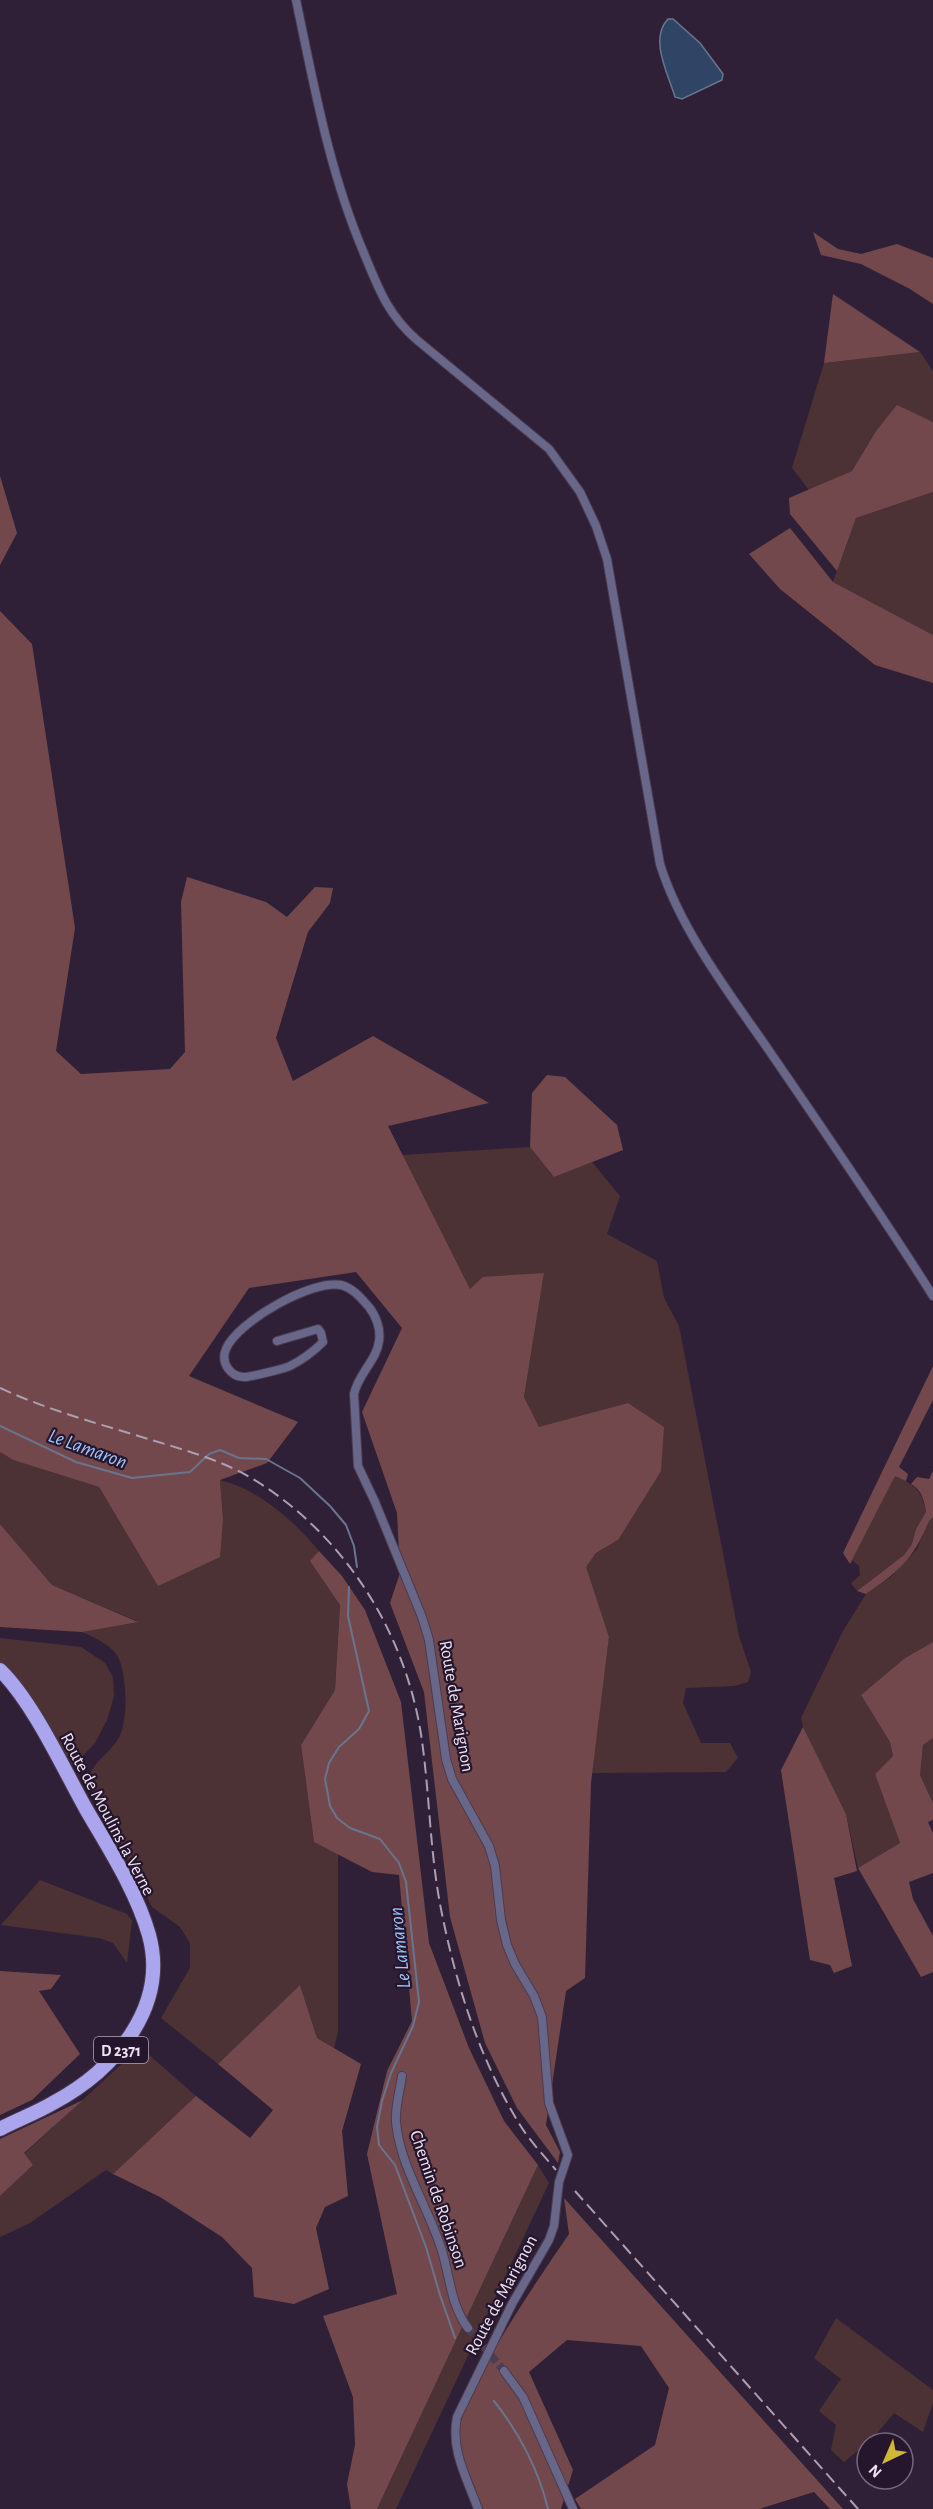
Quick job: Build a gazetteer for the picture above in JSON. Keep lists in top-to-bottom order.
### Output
{
  "streets": {
    "main road": ["Route de Moulins la Verne", "D 2371"],
    "street": ["Route de Marignon", "Chemin de Robinson"]
  },
  "water": ["Le Lamaron"],
  "north": "bottom left"
}
